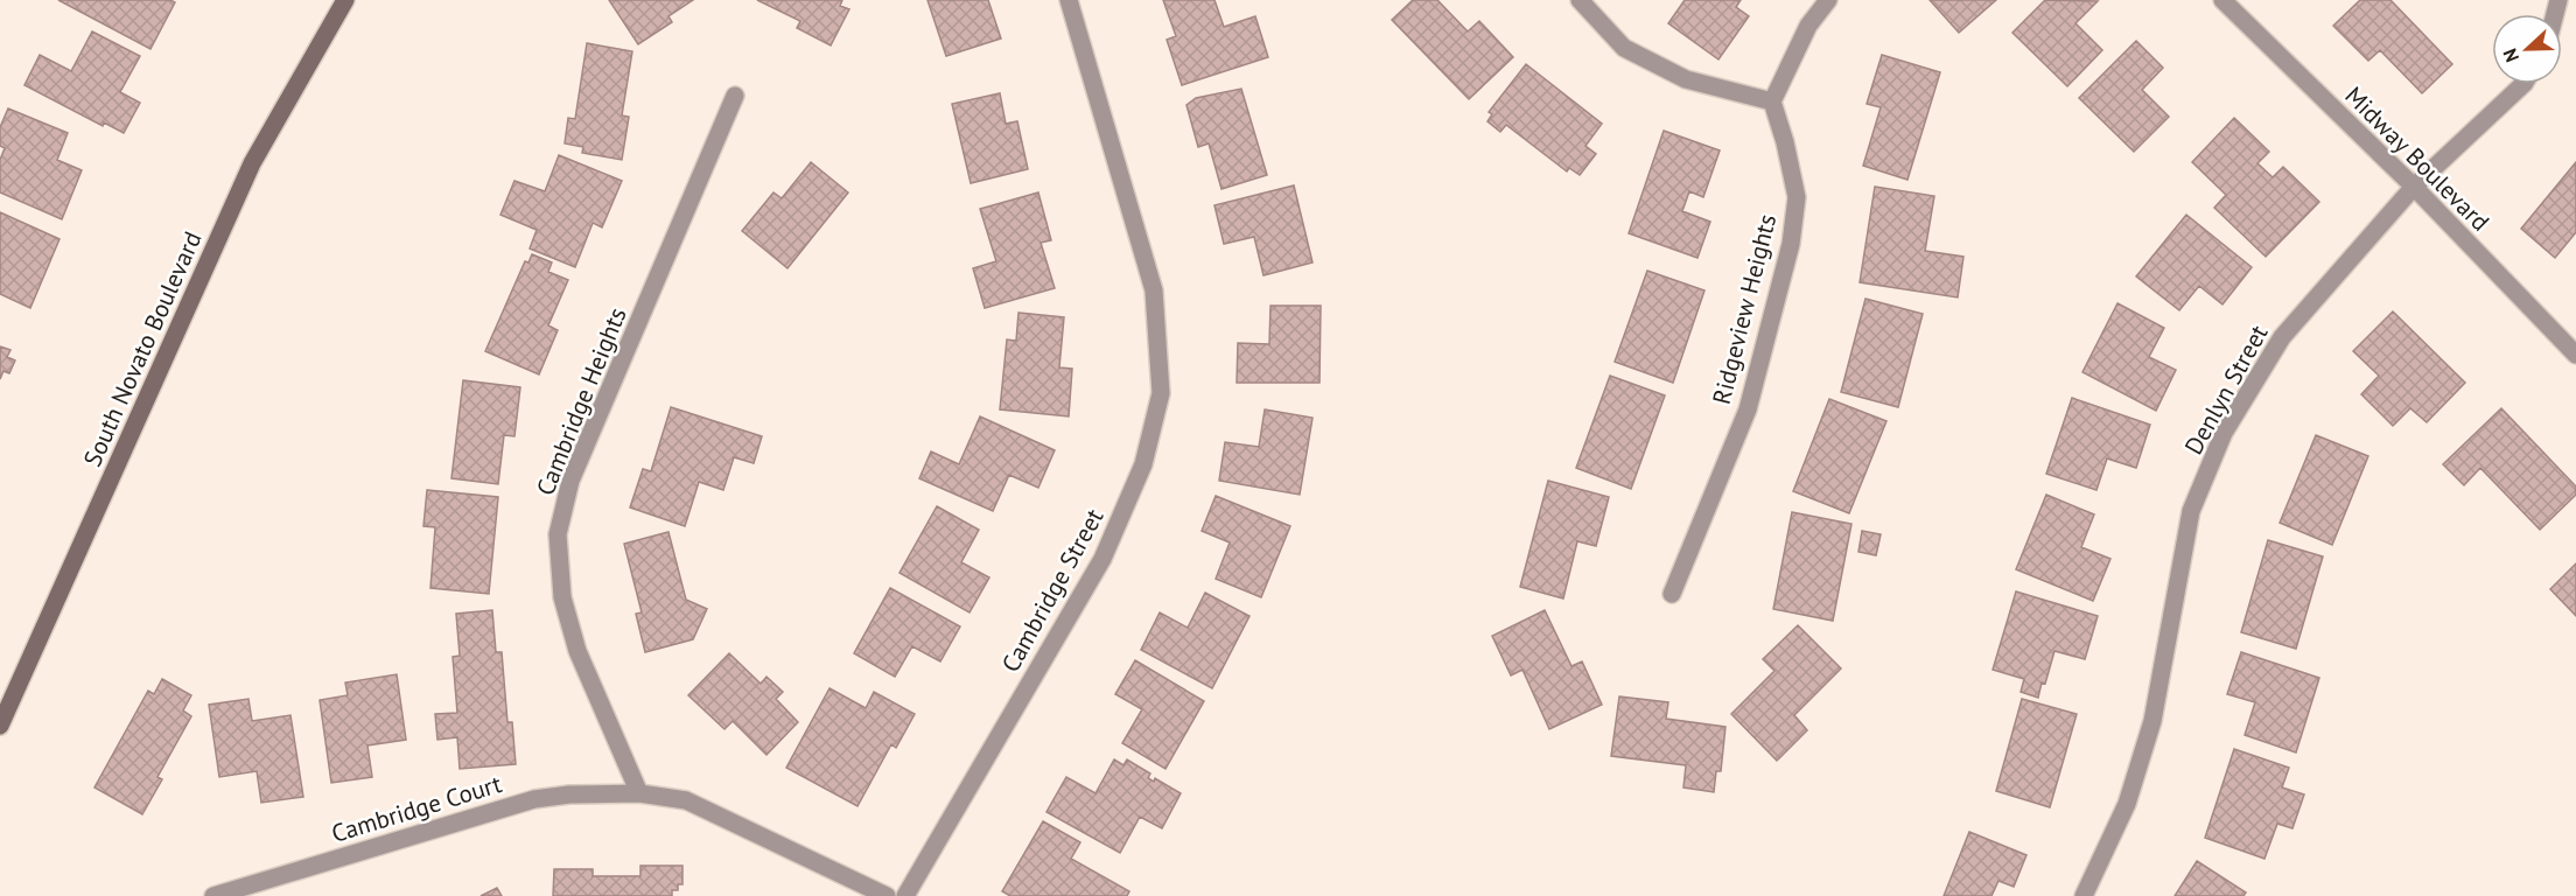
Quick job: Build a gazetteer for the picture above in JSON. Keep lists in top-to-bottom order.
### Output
{
  "streets": {
    "main road": ["South Novato Boulevard"],
    "street": [
      "Midway Boulevard",
      "Ridgeview Heights",
      "Denlyn Street",
      "Cambridge Heights",
      "Cambridge Street",
      "Cambridge Court"
    ]
  },
  "crossings": [
    ["Midway Boulevard", "Denlyn Street"],
    ["Cambridge Heights", "Cambridge Court"]
  ],
  "north": "left"
}
